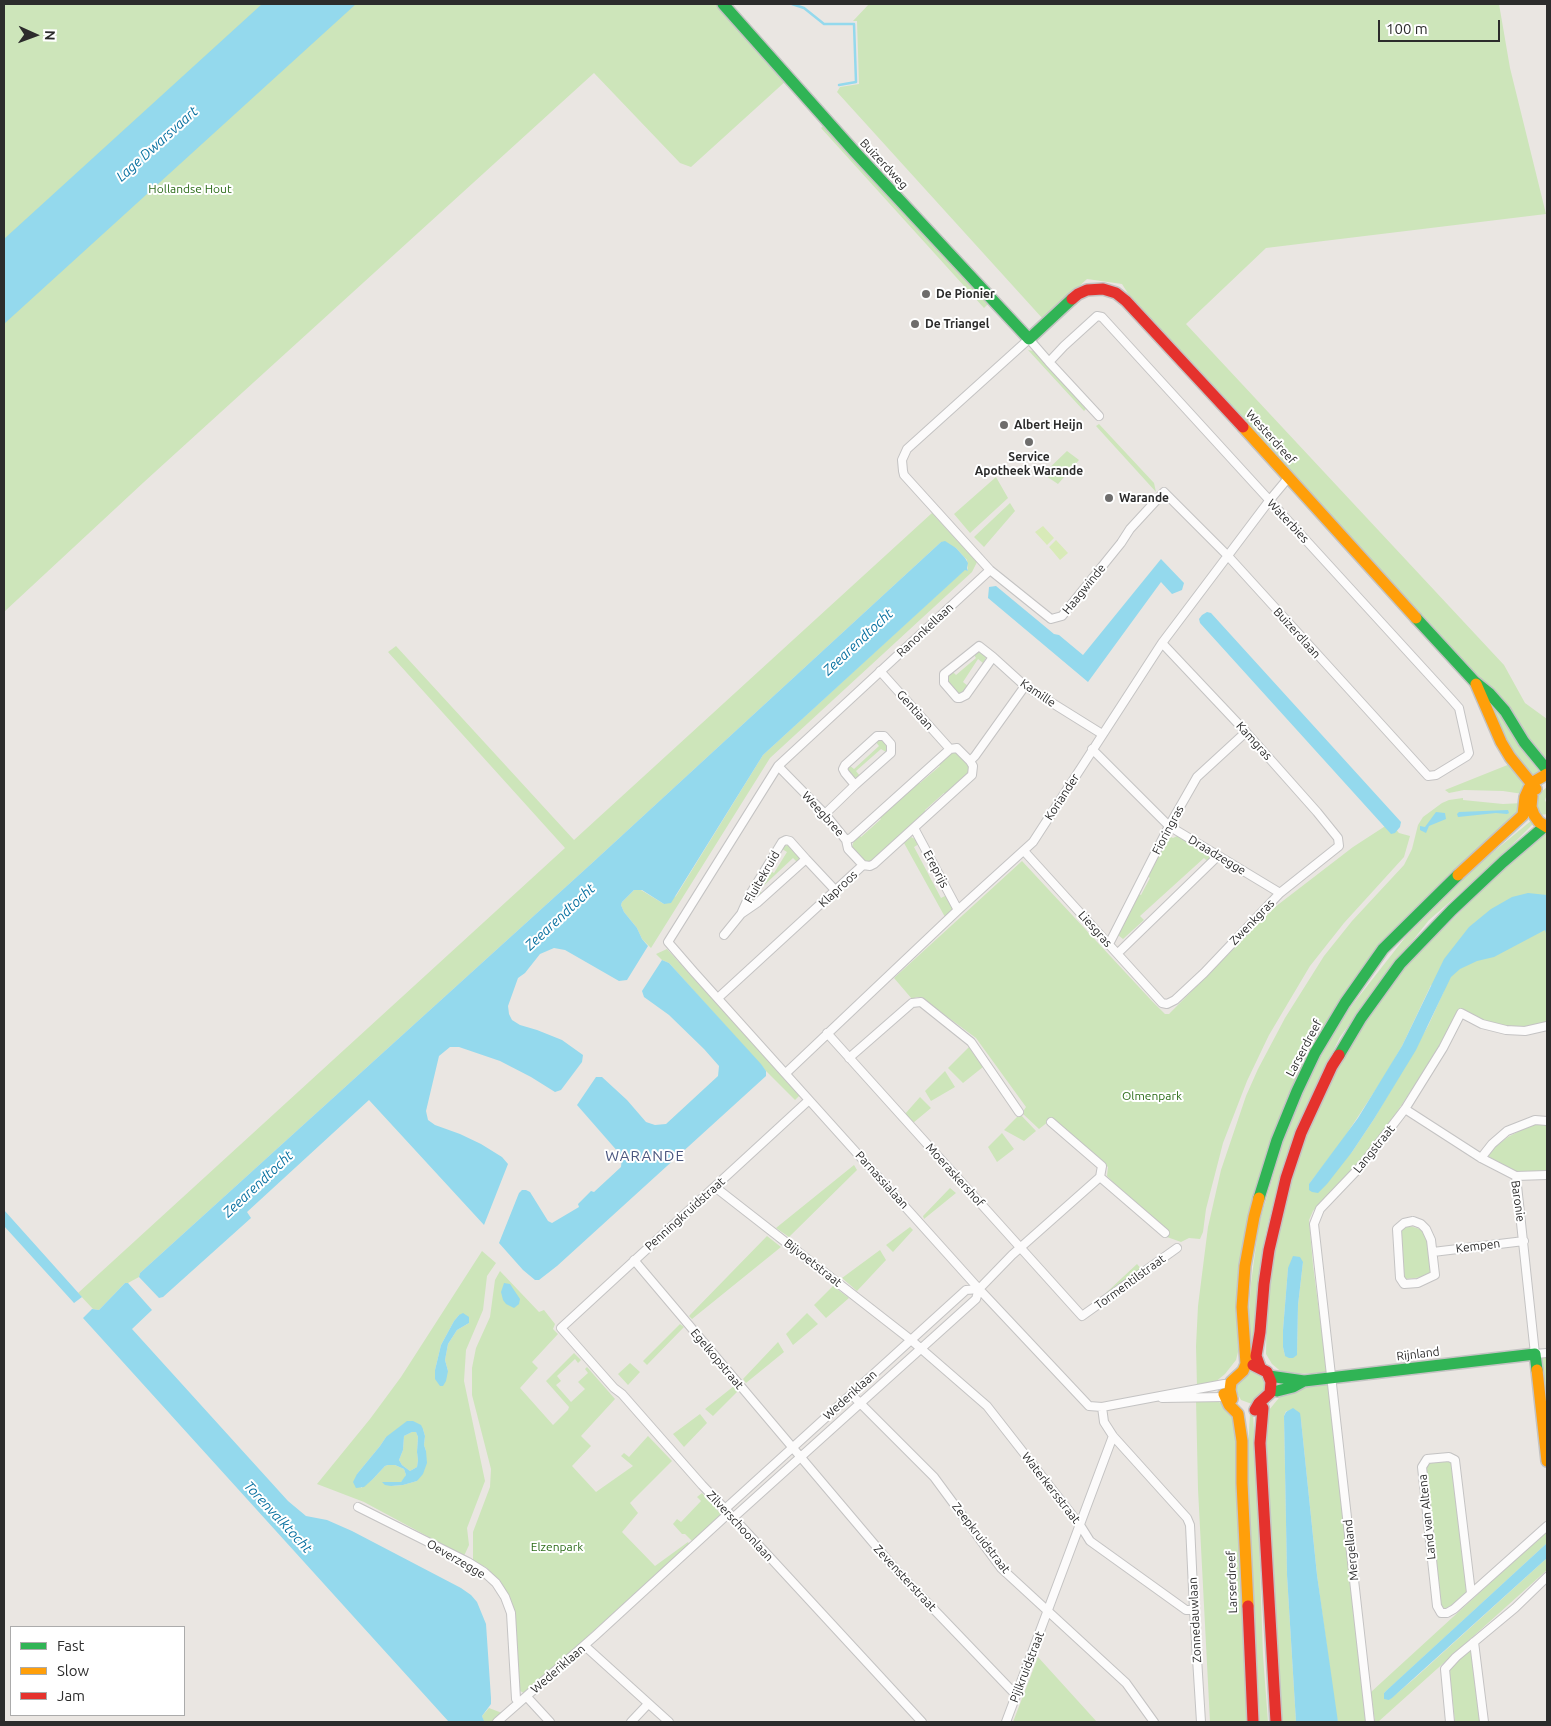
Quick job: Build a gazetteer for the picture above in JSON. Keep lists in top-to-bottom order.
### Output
{
  "streets": {
    "main road": [
      "Buizerdweg",
      "Westerdreef",
      "Larserdreef",
      "Rijnland"
    ],
    "street": [
      "Waterbies",
      "Haagwinde",
      "Ranonkellaan",
      "Buizerdlaan",
      "Kamille",
      "Gentiaan",
      "Kamgras",
      "Koriander",
      "Weegbree",
      "Fioringras",
      "Draadzegge",
      "Ereprijs",
      "Fluitekruid",
      "Klaproos",
      "Zwenkgras",
      "Liesgras",
      "Langstraat",
      "Moeraskershof",
      "Parnassialaan",
      "Baronie",
      "Penningkruidstraat",
      "Kempen",
      "Bijvoetstraat",
      "Tormentilstraat",
      "Egelkopstraat",
      "Wederiklaan",
      "Waterkersstraat",
      "Land van Altena",
      "Zilverschoonlaan",
      "Zeepkruidstraat",
      "Mergelland",
      "Oeverzegge",
      "Zevensterstraat",
      "Zonnedauwlaan",
      "Pijlkruidstraat"
    ]
  },
  "crossings": [
    ["Buizerdweg", "Westerdreef"],
    ["Westerdreef", "Koriander"],
    ["Westerdreef", "Larserdreef"],
    ["Waterbies", "Buizerdlaan"],
    ["Waterbies", "Koriander"],
    ["Haagwinde", "Ranonkellaan"],
    ["Haagwinde", "Buizerdlaan"],
    ["Ranonkellaan", "Gentiaan"],
    ["Ranonkellaan", "Weegbree"],
    ["Ranonkellaan", "Parnassialaan"],
    ["Buizerdlaan", "Koriander"],
    ["Kamille", "Koriander"],
    ["Kamille", "Klaproos"],
    ["Kamgras", "Koriander"],
    ["Kamgras", "Fioringras"],
    ["Kamgras", "Zwenkgras"],
    ["Koriander", "Draadzegge"],
    ["Koriander", "Ereprijs"],
    ["Koriander", "Liesgras"],
    ["Koriander", "Moeraskershof"],
    ["Koriander", "Parnassialaan"],
    ["Weegbree", "Klaproos"],
    ["Fioringras", "Draadzegge"],
    ["Fioringras", "Liesgras"],
    ["Draadzegge", "Zwenkgras"],
    ["Ereprijs", "Klaproos"],
    ["Fluitekruid", "Klaproos"],
    ["Klaproos", "Parnassialaan"],
    ["Zwenkgras", "Liesgras"],
    ["Larserdreef", "Rijnland"],
    ["Langstraat", "Baronie"],
    ["Langstraat", "Rijnland"],
    ["Langstraat", "Mergelland"],
    ["Moeraskershof", "Tormentilstraat"],
    ["Moeraskershof", "Wederiklaan"],
    ["Parnassialaan", "Penningkruidstraat"],
    ["Parnassialaan", "Wederiklaan"],
    ["Baronie", "Kempen"],
    ["Baronie", "Rijnland"],
    ["Penningkruidstraat", "Bijvoetstraat"],
    ["Penningkruidstraat", "Egelkopstraat"],
    ["Penningkruidstraat", "Zilverschoonlaan"],
    ["Bijvoetstraat", "Wederiklaan"],
    ["Bijvoetstraat", "Waterkersstraat"],
    ["Rijnland", "Mergelland"],
    ["Egelkopstraat", "Wederiklaan"],
    ["Egelkopstraat", "Zevensterstraat"],
    ["Wederiklaan", "Waterkersstraat"],
    ["Wederiklaan", "Zilverschoonlaan"],
    ["Wederiklaan", "Zeepkruidstraat"],
    ["Wederiklaan", "Oeverzegge"],
    ["Wederiklaan", "Zevensterstraat"],
    ["Waterkersstraat", "Zonnedauwlaan"],
    ["Waterkersstraat", "Pijlkruidstraat"],
    ["Zeepkruidstraat", "Pijlkruidstraat"],
    ["Zevensterstraat", "Pijlkruidstraat"],
    ["Zonnedauwlaan", "Pijlkruidstraat"]
  ],
  "districts": ["WARANDE"],
  "water": ["Lage Dwarsvaart", "Zeearendtocht", "Torenvalktocht"],
  "parks": ["Hollandse Hout", "Olmenpark", "Elzenpark"],
  "places": [
    "De Pionier",
    "De Triangel",
    "Albert Heijn",
    "Service Apotheek Warande",
    "Warande"
  ],
  "legend": ["Fast", "Slow", "Jam"],
  "scale_bar": "100 m",
  "north": "right"
}
